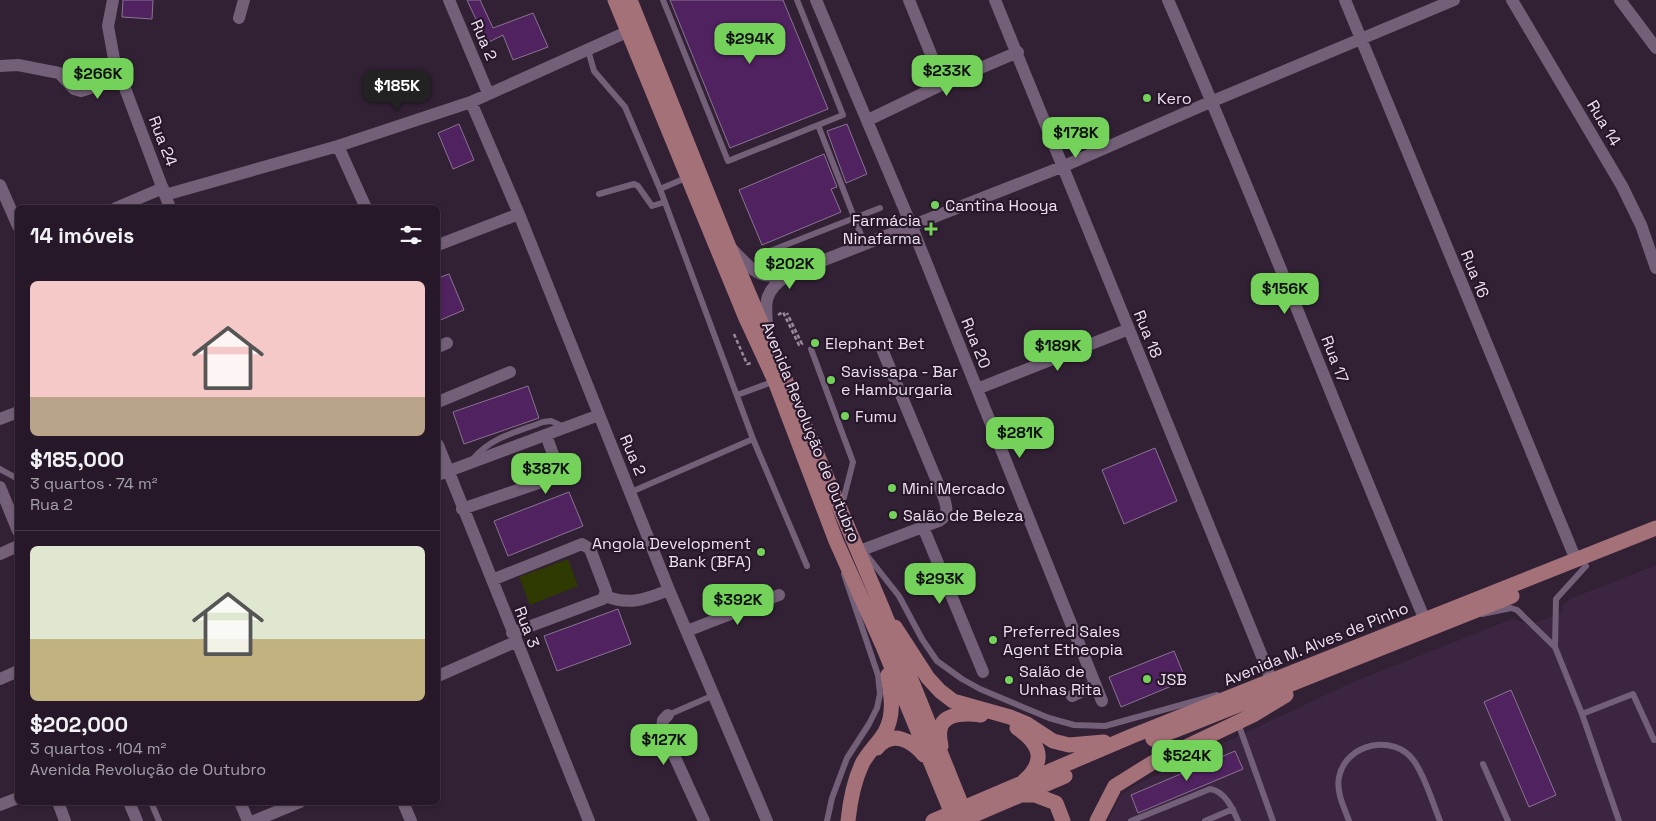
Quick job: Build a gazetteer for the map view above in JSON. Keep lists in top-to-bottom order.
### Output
{
  "streets": {
    "main road": ["Avenida Revolução de Outubro", "Avenida M. Alves de Pinho"],
    "street": [
      "Rua 2",
      "Rua 14",
      "Rua 24",
      "Rua 16",
      "Rua 18",
      "Rua 20",
      "Rua 17",
      "Rua 3"
    ]
  },
  "crossings": [
    ["Rua 16", "Avenida M. Alves de Pinho"],
    ["Rua 18", "Avenida M. Alves de Pinho"],
    ["Rua 17", "Avenida M. Alves de Pinho"]
  ],
  "places": {
    "other": [
      "Kero",
      "Cantina Hooya",
      "Elephant Bet",
      "Savissapa - Bar e Hamburgaria",
      "Fumu",
      "Mini Mercado",
      "Salão de Beleza",
      "Angola Development Bank (BFA)",
      "Preferred Sales Agent Etheopia",
      "JSB",
      "Salão de Unhas Rita"
    ],
    "health": ["Farmácia Ninafarma"]
  },
  "page": {
    "price": [
      "$294K",
      "$233K",
      "$266K",
      "$185K",
      "$178K",
      "$202K",
      "$156K",
      "$189K",
      "$281K",
      "$387K",
      "$293K",
      "$392K",
      "$127K",
      "$524K"
    ],
    "heading": "14 imóveis",
    "list": [
      {
        "name": "$185,000",
        "note": "3 quartos · 74 m² · Rua 2"
      },
      {
        "name": "$202,000",
        "note": "3 quartos · 104 m² · Avenida Revolução de Outubro"
      }
    ]
  }
}
